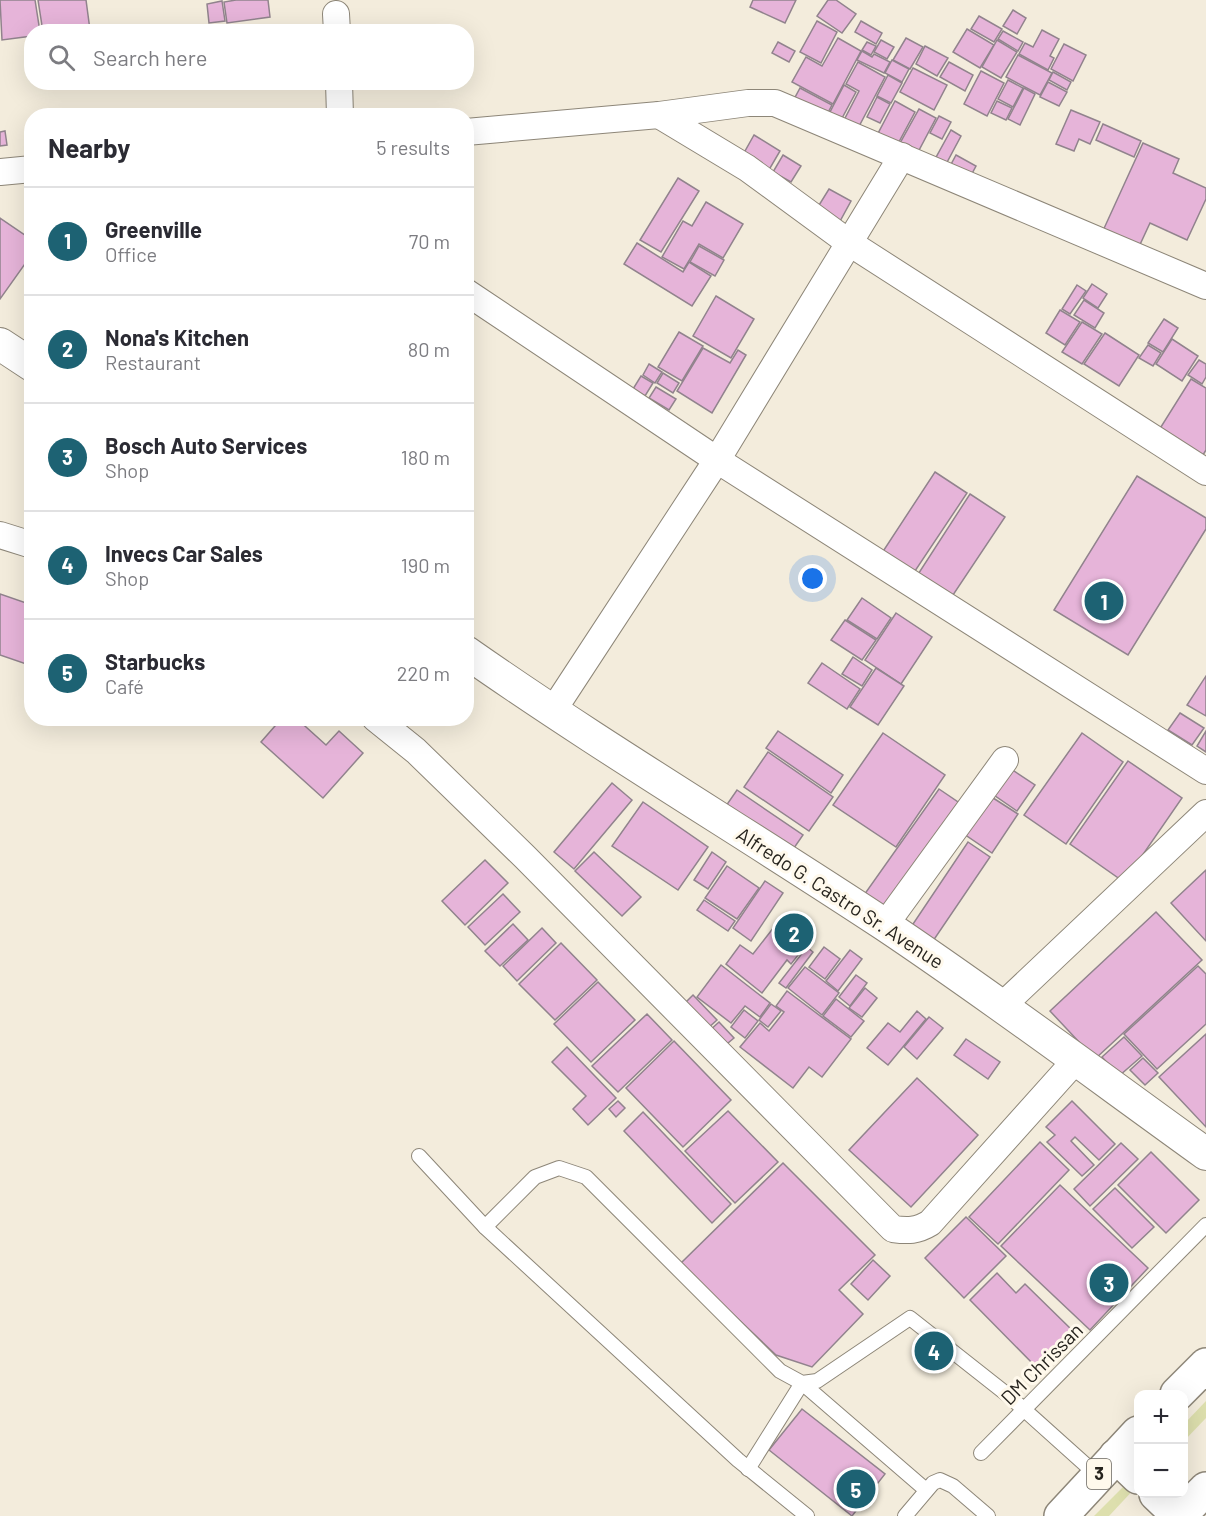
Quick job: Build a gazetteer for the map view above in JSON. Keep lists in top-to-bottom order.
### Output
{
  "streets": {
    "highway": ["3"],
    "street": ["Alfredo G. Castro Sr. Avenue"],
    "lane": ["DM Chrissan"]
  },
  "page": {
    "search": "Search here",
    "heading": ["Nearby", "5 results"],
    "list": [
      {
        "mark": "1",
        "name": "Greenville",
        "note": "Office",
        "value": "70 m"
      },
      {
        "mark": "2",
        "name": "Nona's Kitchen",
        "note": "Restaurant",
        "value": "80 m"
      },
      {
        "mark": "3",
        "name": "Bosch Auto Services",
        "note": "Shop",
        "value": "180 m"
      },
      {
        "mark": "4",
        "name": "Invecs Car Sales",
        "note": "Shop",
        "value": "190 m"
      },
      {
        "mark": "5",
        "name": "Starbucks",
        "note": "Café",
        "value": "220 m"
      }
    ],
    "pins": [
      "1",
      "2",
      "3",
      "4",
      "5"
    ],
    "map_buttons": ["+", "−"]
  }
}
